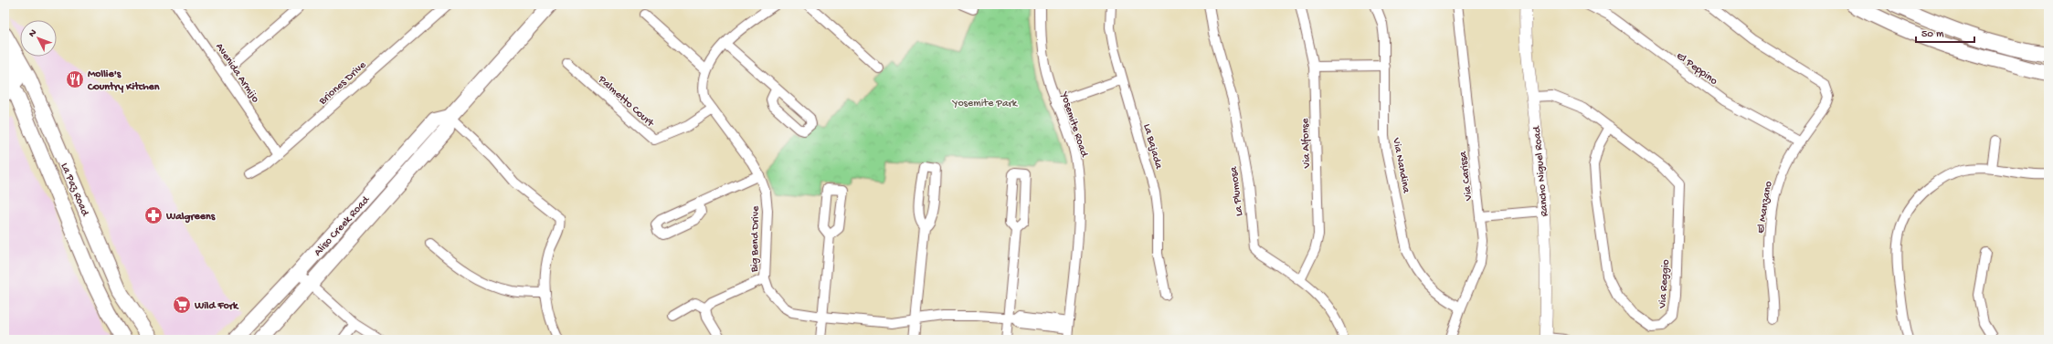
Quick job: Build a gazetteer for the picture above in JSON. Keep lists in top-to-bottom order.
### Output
{
  "streets": {
    "main road": ["La Paz Road", "Aliso Creek Road"],
    "street": [
      "El Peppino",
      "Avenida Armijo",
      "Briones Drive",
      "Palmetto Court",
      "Yosemite Road",
      "Via Alfonse",
      "La Bajada",
      "Via Nandina",
      "Rancho Niguel Road",
      "Via Carissa",
      "La Plumosa",
      "El Manzano",
      "Big Bend Drive",
      "Via Reggio"
    ]
  },
  "crossings": [
    ["El Peppino", "El Manzano"],
    ["Avenida Armijo", "Briones Drive"],
    ["Palmetto Court", "Big Bend Drive"],
    ["Yosemite Road", "Big Bend Drive"],
    ["Via Alfonse", "La Plumosa"],
    ["Via Nandina", "Via Carissa"],
    ["Rancho Niguel Road", "Via Reggio"]
  ],
  "parks": ["Yosemite Park"],
  "places": {
    "restaurant": ["Mollie's Country Kitchen"],
    "pharmacy": ["Walgreens"],
    "supermarket": ["Wild Fork"]
  },
  "scale_bar": "50 m",
  "north": "top left"
}
